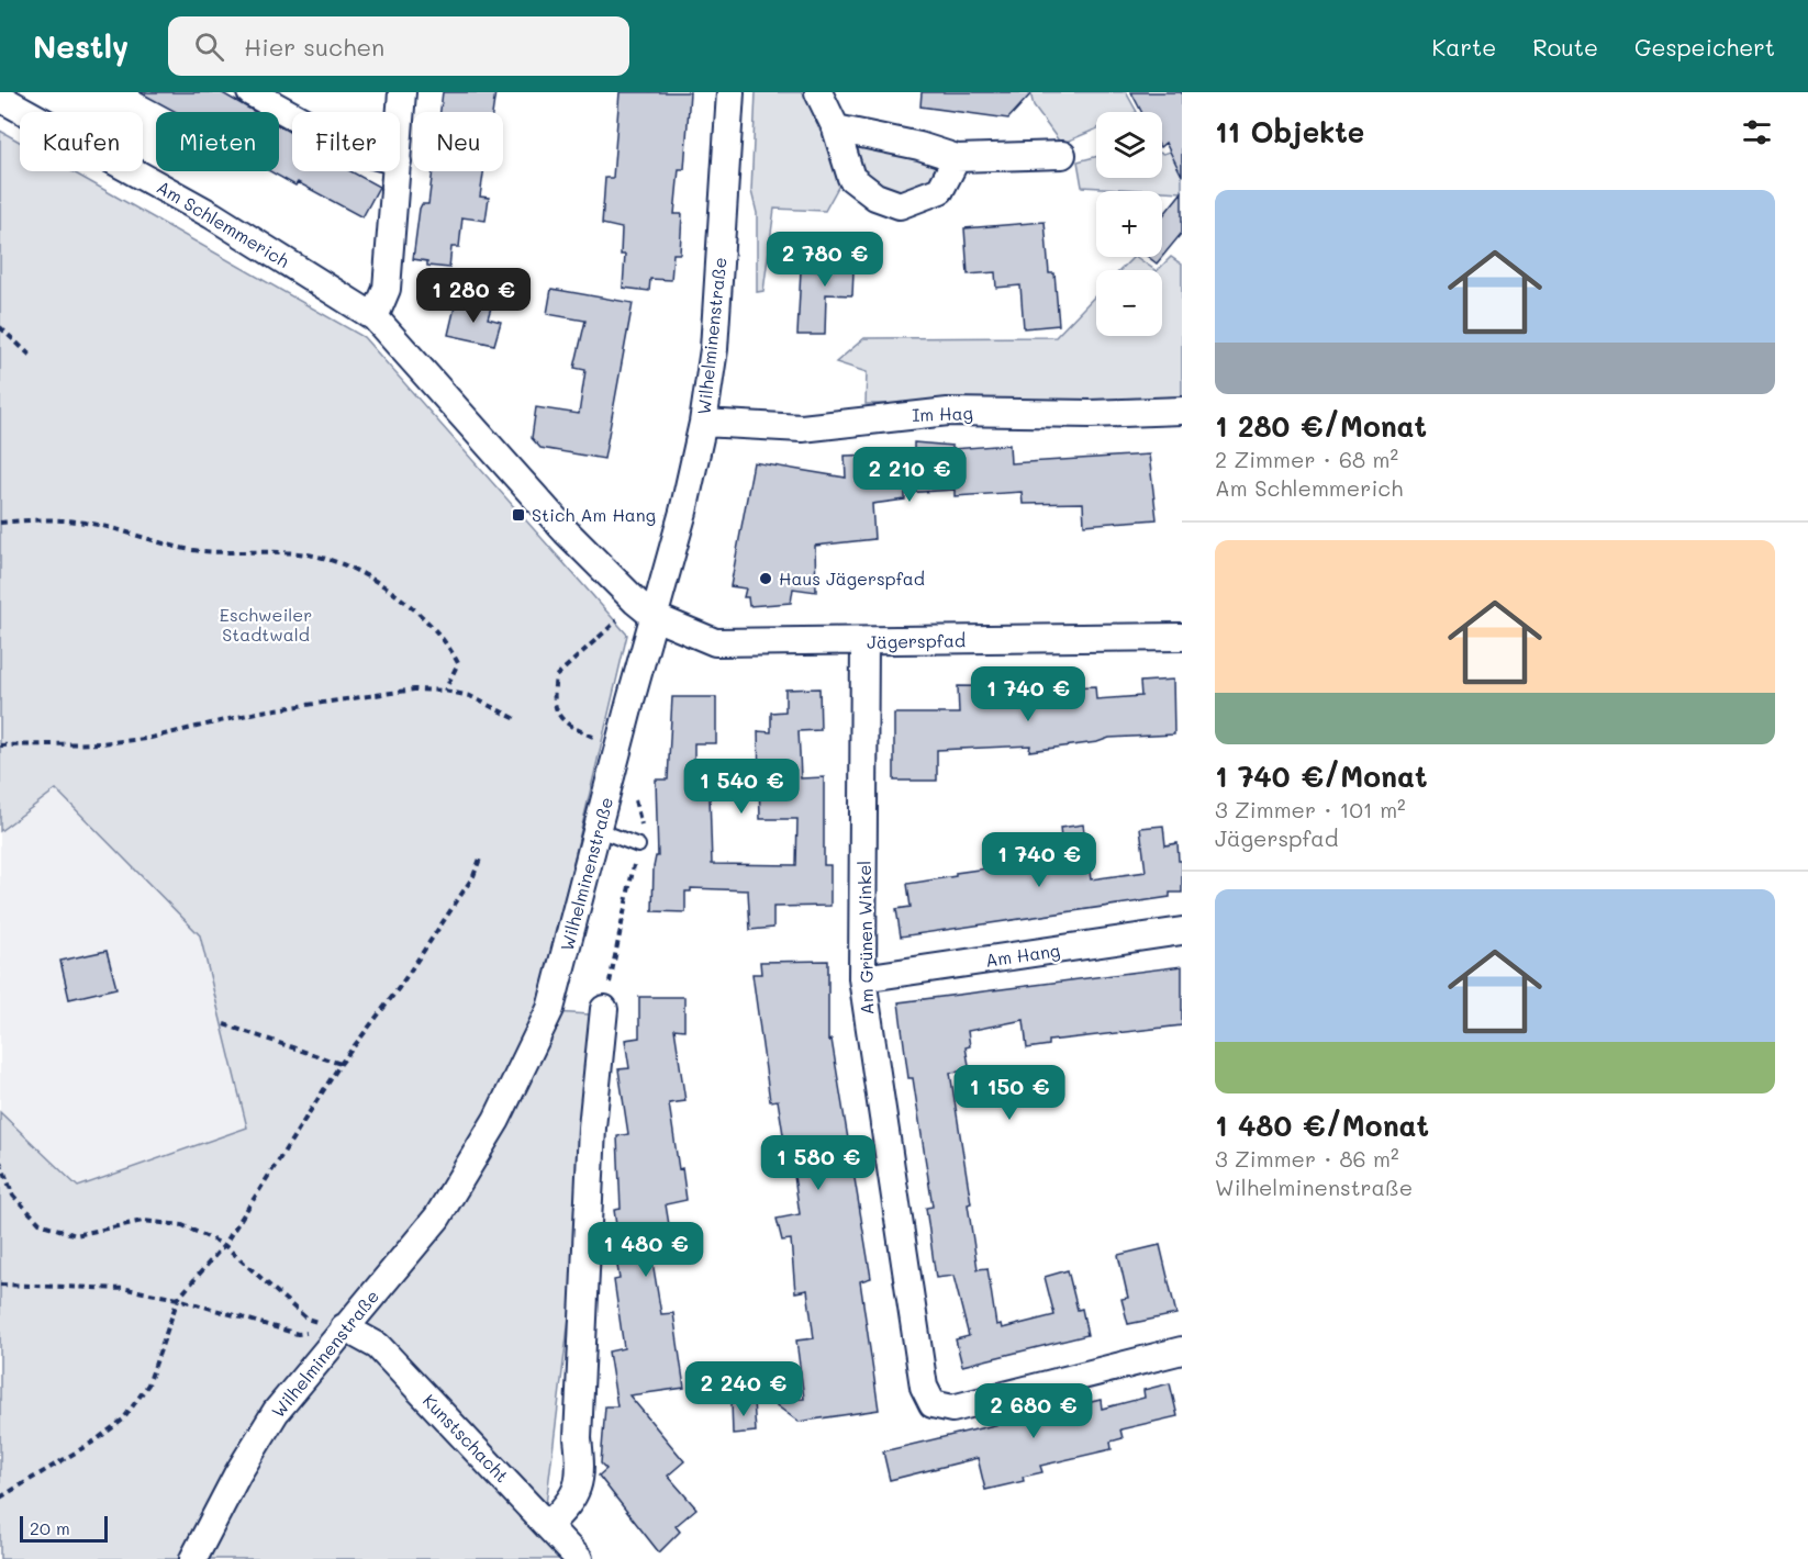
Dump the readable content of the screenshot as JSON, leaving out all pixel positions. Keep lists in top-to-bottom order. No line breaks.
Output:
{"streets":{"street":["Am Schlemmerich","Wilhelminenstraße","Im Hag","Jägerspfad","Am Grünen Winkel","Am Hang","Kunstschacht"]},"crossings":[["Am Schlemmerich","Wilhelminenstraße"],["Am Schlemmerich","Jägerspfad"],["Wilhelminenstraße","Im Hag"],["Wilhelminenstraße","Jägerspfad"],["Wilhelminenstraße","Kunstschacht"],["Jägerspfad","Am Grünen Winkel"],["Am Grünen Winkel","Am Hang"]],"parks":["Eschweiler Stadtwald"],"places":{"transit":["Stich Am Hang"],"other":["Haus Jägerspfad"]},"scale_bar":"20 m","page":{"header":"Nestly","search":"Hier suchen","nav":["Karte","Route","Gespeichert"],"heading":"11 Objekte","map_buttons":["+","−"],"chip":["Kaufen","Mieten","Filter","Neu"],"list":[{"name":"1 280 €/Monat","note":"2 Zimmer · 68 m² · Am Schlemmerich"},{"name":"1 740 €/Monat","note":"3 Zimmer · 101 m² · Jägerspfad"},{"name":"1 480 €/Monat","note":"3 Zimmer · 86 m² · Wilhelminenstraße"}],"price":["2 780 €","1 280 €","2 210 €","1 740 €","1 540 €","1 740 €","1 150 €","1 580 €","1 480 €","2 240 €","2 680 €"],"scale":"20 m"}}
